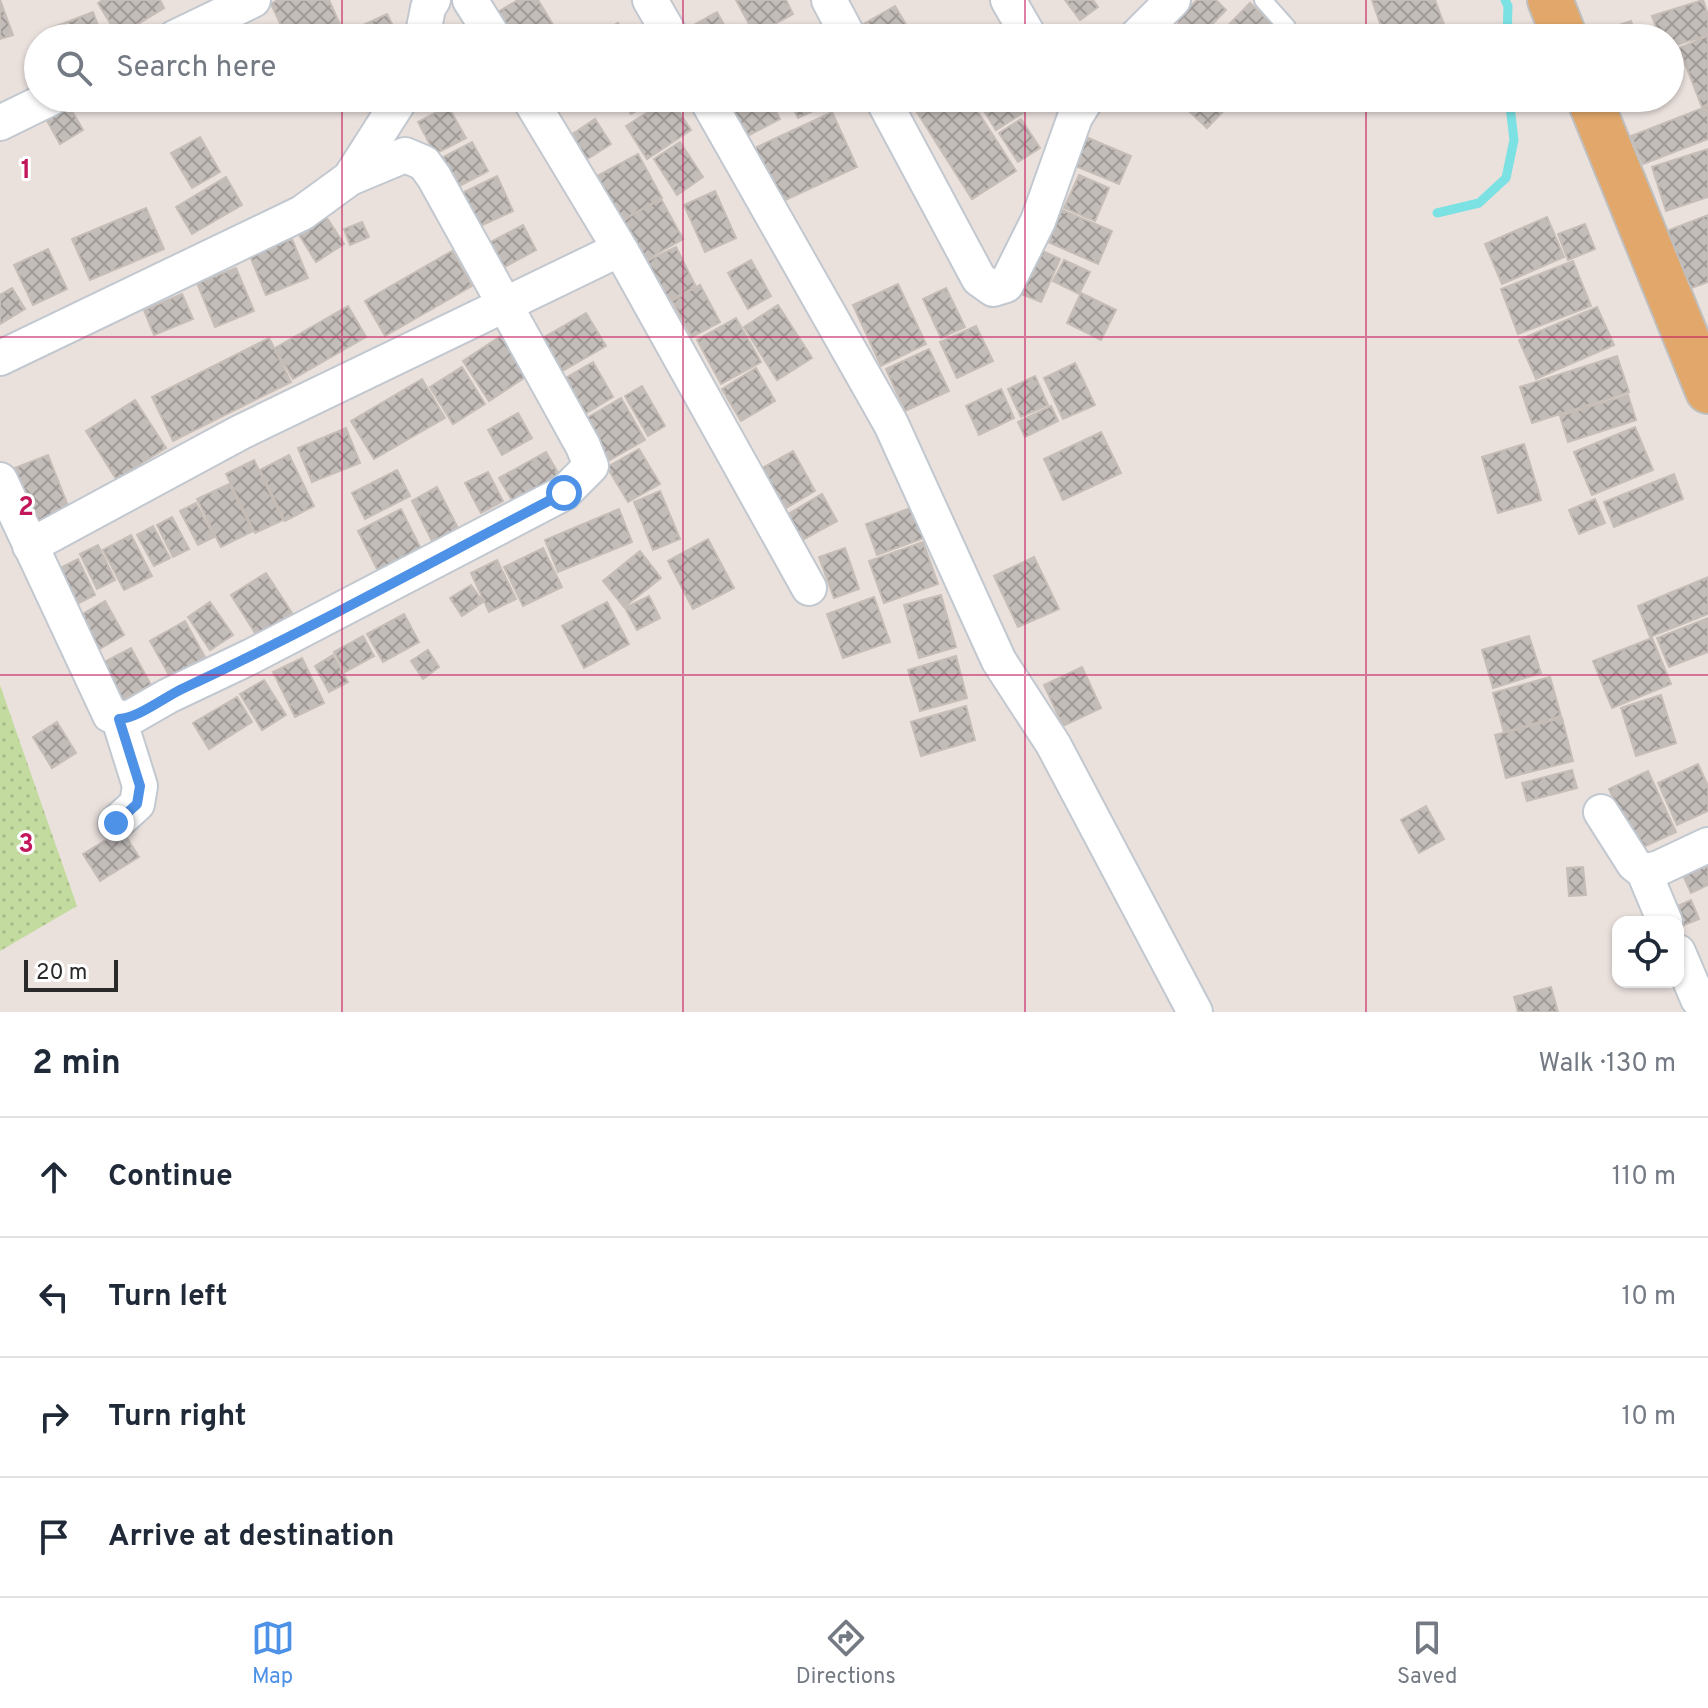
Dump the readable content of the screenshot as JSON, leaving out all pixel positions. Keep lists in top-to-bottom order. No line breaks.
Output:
{"scale_bar":"20 m","page":{"search":"Search here","scale":"20 m","heading":["2 min","Walk · 130 m"],"list":[["Continue","110 m"],["Turn left","10 m"],["Turn right","10 m"],"Arrive at destination"],"nav":["Map","Directions","Saved"]},"grid":{"rows":["1","2","3"]}}
